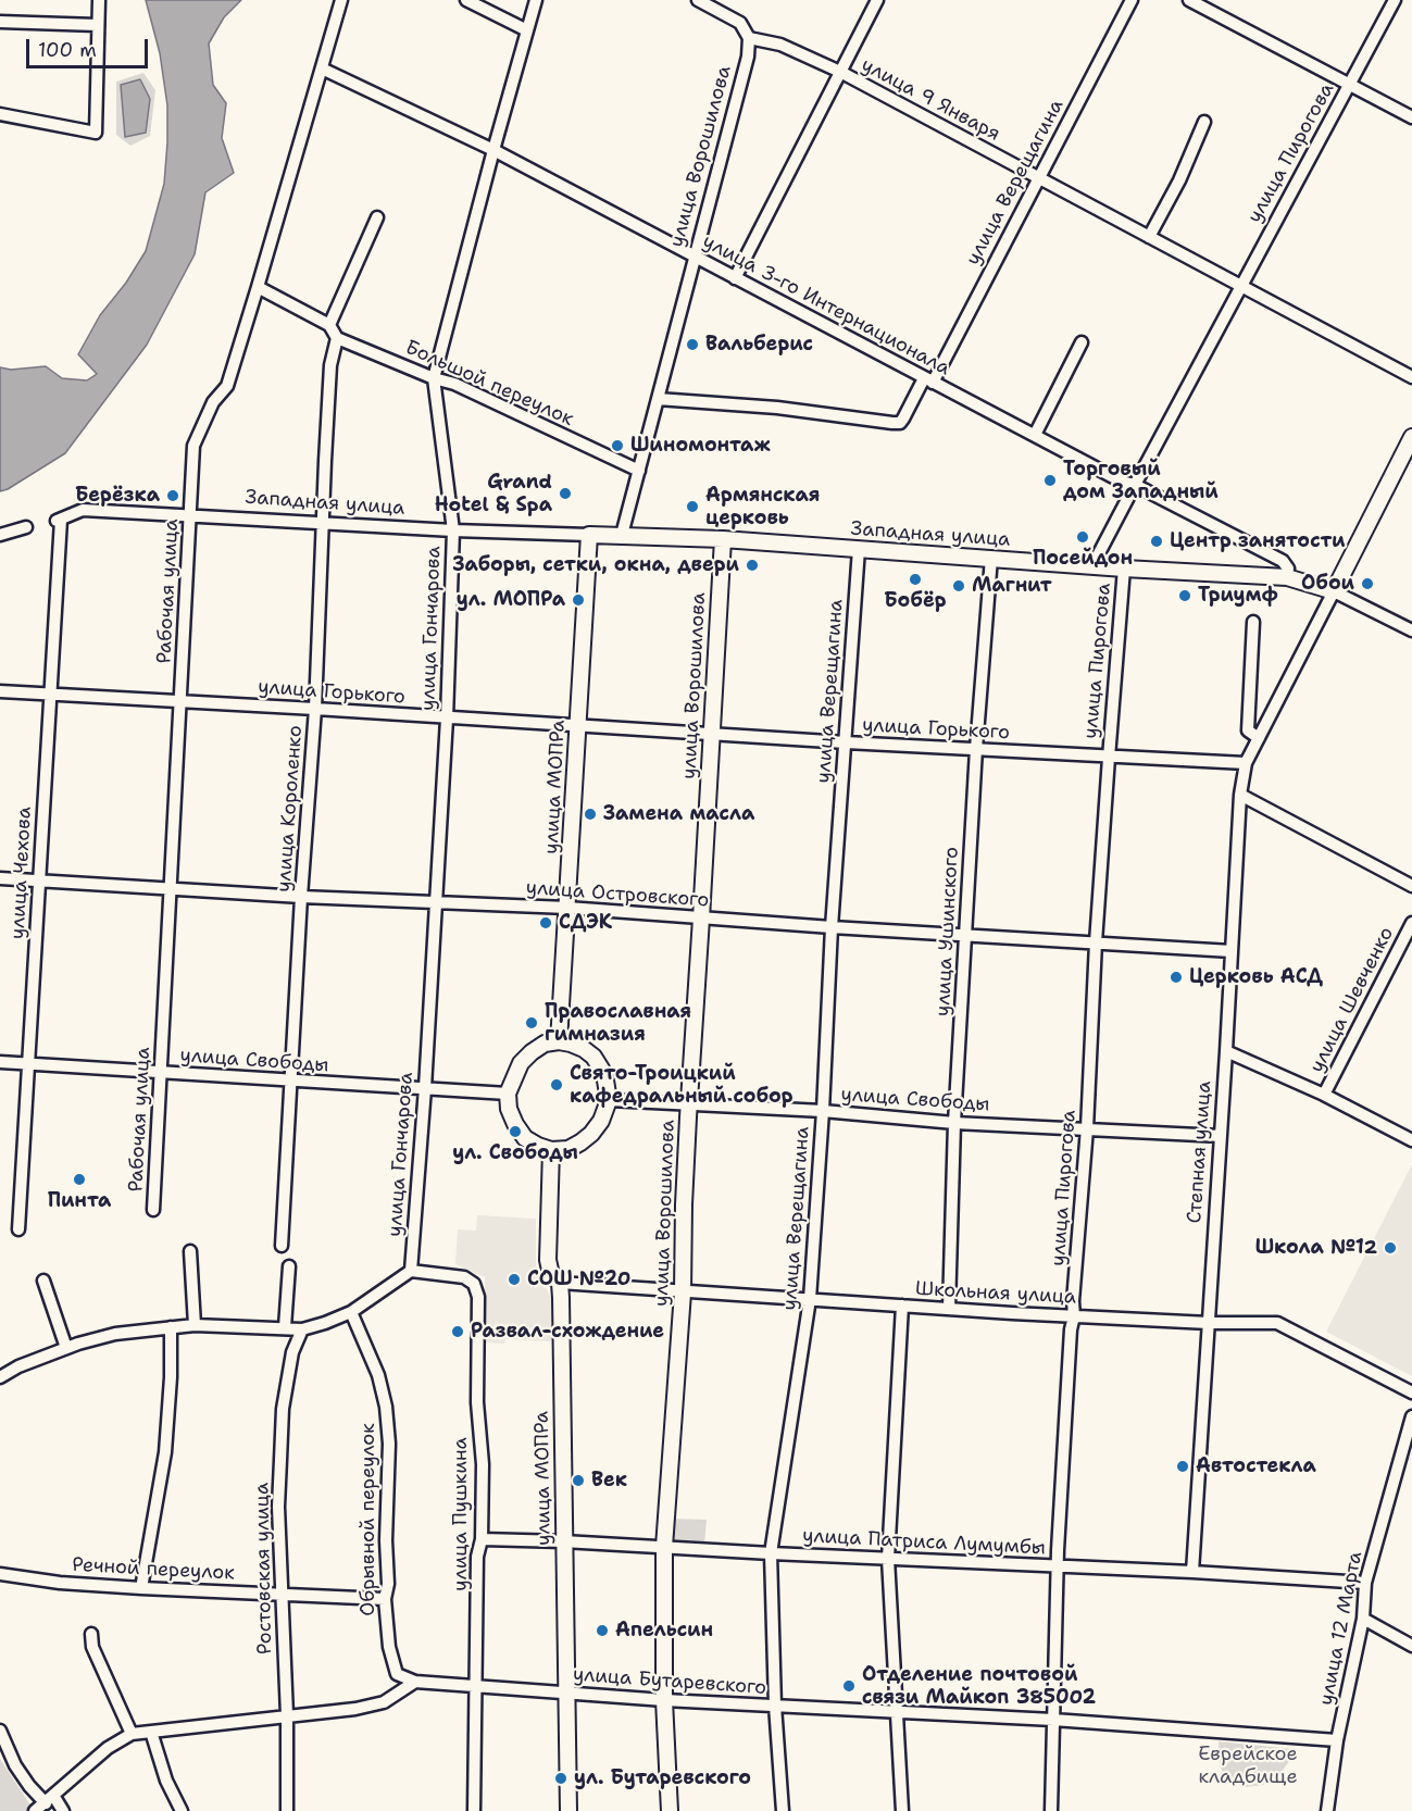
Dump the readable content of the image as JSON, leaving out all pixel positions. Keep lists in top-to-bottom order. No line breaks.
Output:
{"streets":{"main road":["улица Ворошилова","Западная улица","улица МОПРа","Степная улица"],"street":["улица 9 Января","улица Пирогова","улица Верещагина","улица 3-го Интернационала","Большой переулок","Рабочая улица","улица Гончарова","улица Горького","улица Короленко","улица Чехова","улица Островского","улица Ушинского","улица Шевченко","улица Свободы","Школьная улица","улица Пушкина","Обрывной переулок","улица Патриса Лумумбы","Ростовская улица","Речной переулок","улица 12 Марта","улица Бутаревского"]},"crossings":[["улица 9 Января","улица Пирогова"],["улица 9 Января","улица Ворошилова"],["улица 9 Января","улица Верещагина"],["улица Пирогова","улица 3-го Интернационала"],["улица Пирогова","Западная улица"],["улица Пирогова","улица Горького"],["улица Пирогова","улица Островского"],["улица Пирогова","улица Свободы"],["улица Пирогова","Школьная улица"],["улица Пирогова","улица Патриса Лумумбы"],["улица Пирогова","улица Бутаревского"],["улица Ворошилова","улица Верещагина"],["улица Ворошилова","улица 3-го Интернационала"],["улица Ворошилова","Большой переулок"],["улица Ворошилова","Западная улица"],["улица Ворошилова","улица Горького"],["улица Ворошилова","улица Островского"],["улица Ворошилова","улица Свободы"],["улица Ворошилова","Школьная улица"],["улица Ворошилова","улица Патриса Лумумбы"],["улица Ворошилова","улица Бутаревского"],["улица Верещагина","улица 3-го Интернационала"],["улица Верещагина","Западная улица"],["улица Верещагина","улица Горького"],["улица Верещагина","улица Островского"],["улица Верещагина","улица Свободы"],["улица Верещагина","Школьная улица"],["улица Верещагина","улица Патриса Лумумбы"],["улица Верещагина","улица Бутаревского"],["улица 3-го Интернационала","Западная улица"],["улица 3-го Интернационала","Рабочая улица"],["улица 3-го Интернационала","улица Гончарова"],["Большой переулок","улица Гончарова"],["Большой переулок","улица Короленко"],["Западная улица","Рабочая улица"],["Западная улица","улица Гончарова"],["Западная улица","улица МОПРа"],["Западная улица","улица Короленко"],["Западная улица","улица Чехова"],["Западная улица","улица Ушинского"],["Западная улица","Степная улица"],["Рабочая улица","улица Горького"],["Рабочая улица","улица Островского"],["Рабочая улица","улица Свободы"],["улица Гончарова","улица Горького"],["улица Гончарова","улица Островского"],["улица Гончарова","улица Свободы"],["улица Гончарова","улица Пушкина"],["улица Горького","улица МОПРа"],["улица Горького","улица Короленко"],["улица Горького","улица Чехова"],["улица Горького","улица Ушинского"],["улица Горького","Степная улица"],["улица МОПРа","улица Островского"],["улица МОПРа","улица Свободы"],["улица МОПРа","Школьная улица"],["улица МОПРа","улица Патриса Лумумбы"],["улица МОПРа","улица Бутаревского"],["улица Короленко","улица Островского"],["улица Короленко","улица Свободы"],["улица Чехова","улица Островского"],["улица Чехова","улица Свободы"],["улица Островского","улица Ушинского"],["улица Островского","Степная улица"],["улица Ушинского","улица Свободы"],["улица Ушинского","Школьная улица"],["улица Свободы","Степная улица"],["Степная улица","Школьная улица"],["Степная улица","улица Патриса Лумумбы"],["улица Пушкина","улица Патриса Лумумбы"],["улица Пушкина","улица Бутаревского"],["Обрывной переулок","Речной переулок"],["Обрывной переулок","улица Бутаревского"],["улица Патриса Лумумбы","улица 12 Марта"],["Ростовская улица","Речной переулок"],["улица 12 Марта","улица Бутаревского"]],"parks":["Еврейское кладбище"],"places":["Вальберис","Шиномонтаж","Торговый дом Западный","Grand Hotel & Spa","Берёзка","Армянская церковь","Посейдон","Центр занятости","Заборы, сетки, окна, двери","Бобёр","Обои","Магнит","Триумф","ул. МОПРа","Замена масла","СДЭК","Церковь АСД","Православная гимназия","Свято-Троицкий кафедральный собор","ул. Свободы","Пинта","Школа №12","СОШ №20","Развал-схождение","Автостекла","Век","Апельсин","Отделение почтовой связи Майкоп 385002","ул. Бутаревского"],"scale_bar":"100 m"}
